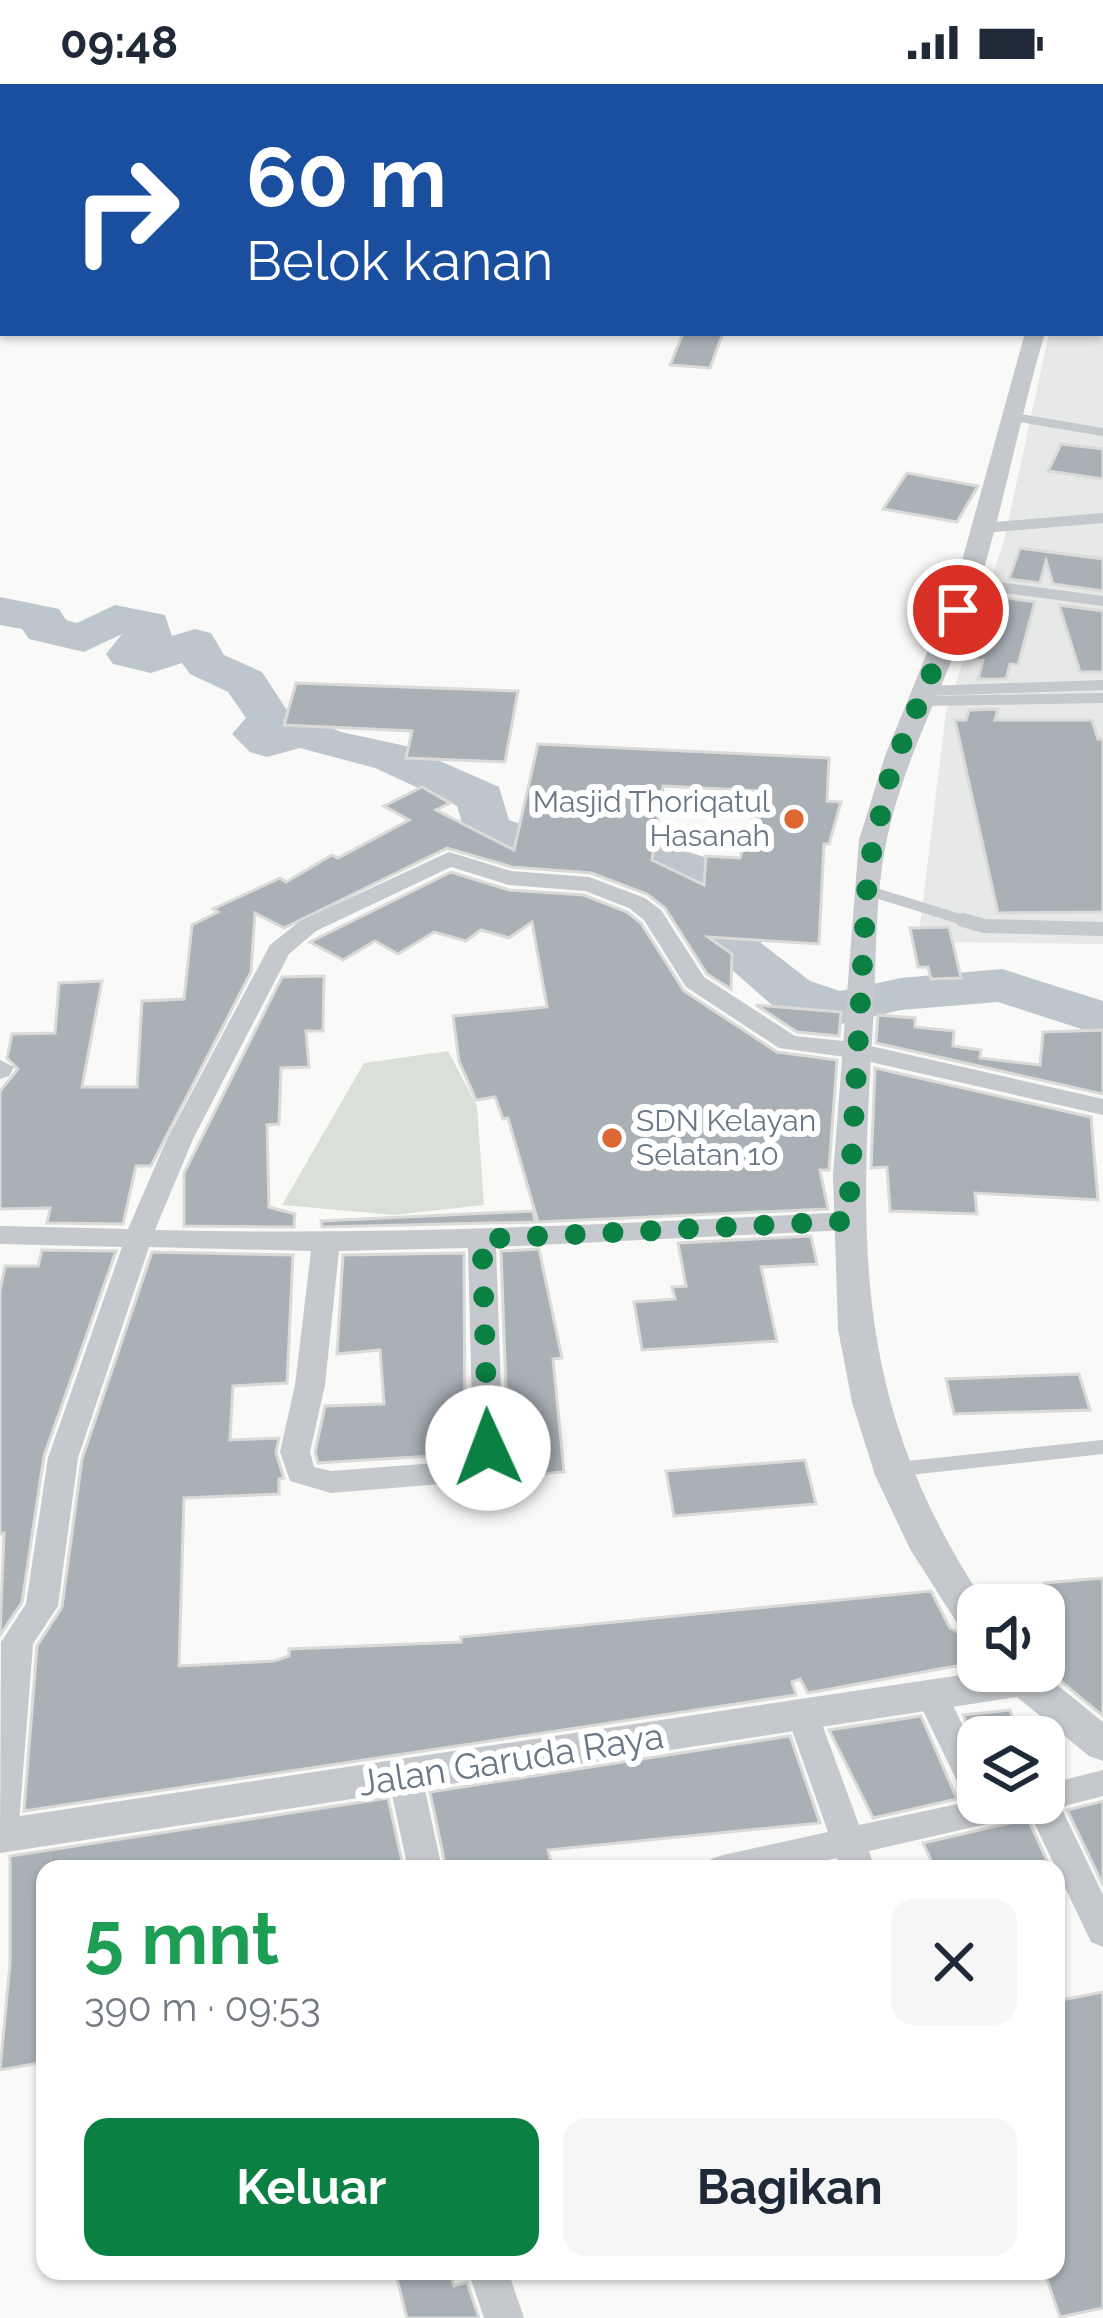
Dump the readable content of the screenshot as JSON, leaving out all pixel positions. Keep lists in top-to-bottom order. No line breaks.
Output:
{"streets":{"street":["Jalan Garuda Raya"]},"places":["Masjid Thoriqatul Hasanah","SDN Kelayan Selatan 10"],"page":{"status":"09:48","turn":["60 m","Belok kanan"],"heading":["5 mnt","390 m · 09:53"],"buttons":["Keluar","Bagikan"]}}
